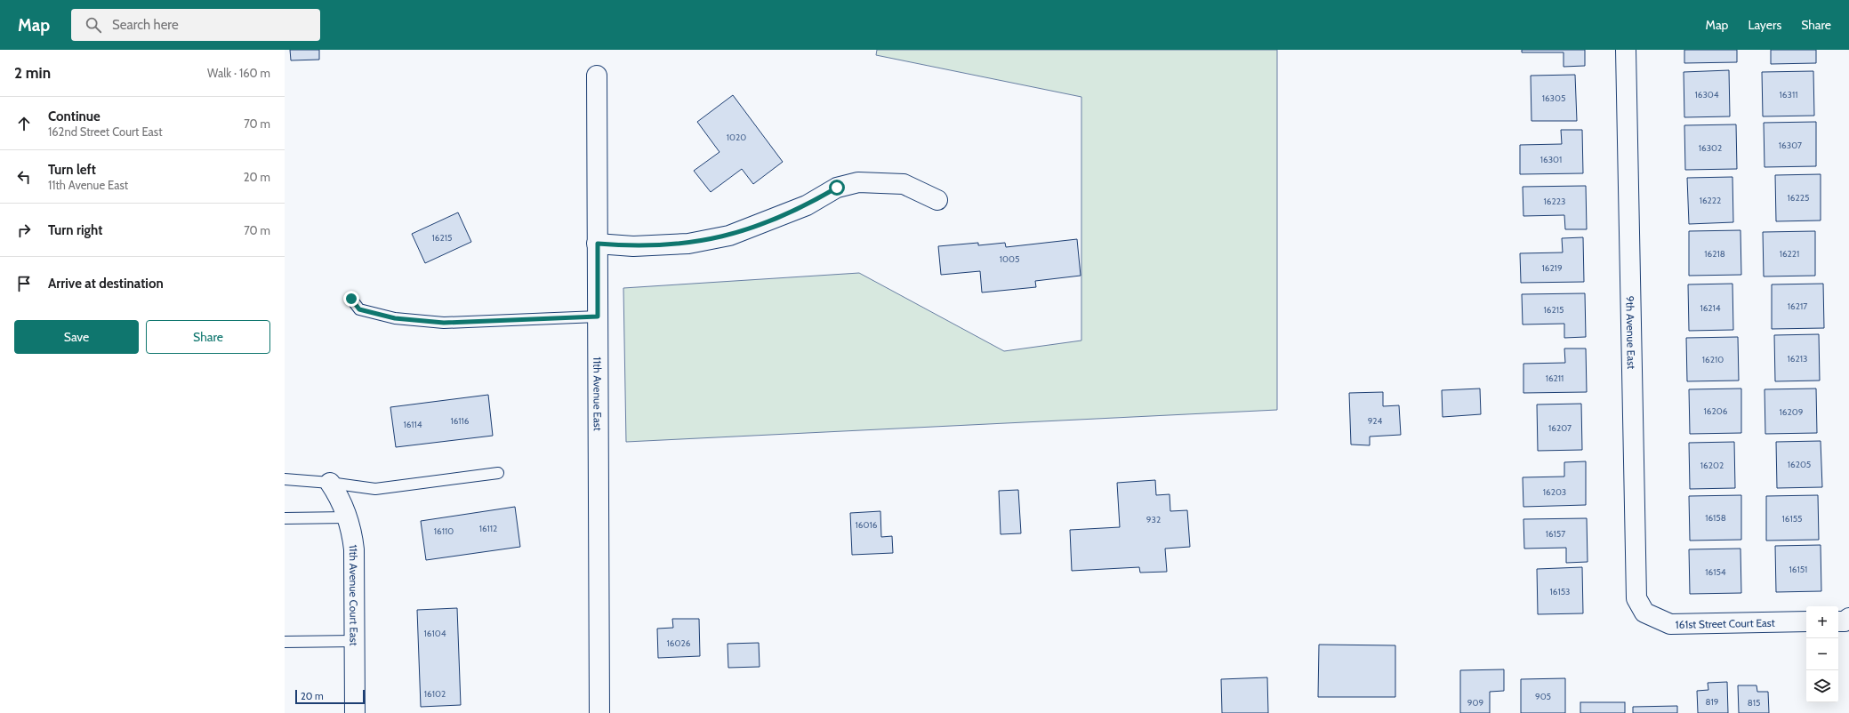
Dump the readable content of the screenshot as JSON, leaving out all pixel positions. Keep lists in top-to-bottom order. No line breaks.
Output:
{"streets":{"street":["9th Avenue East","11th Avenue East","11th Avenue Court East","161st Street Court East"]},"crossings":[["9th Avenue East","161st Street Court East"]],"house_numbers":["16304","16311","16305","1020","16307","16302","16301","16225","16222","16223","16215","16218","16221","1005","16219","16217","16214","16215","16213","16210","16211","16206","16209","16116","924","16114","16207","16205","16202","16203","16158","16155","932","16016","16112","16110","16157","16151","16154","16153","16104","16026","16102","905","819","909","815"],"scale_bar":"20 m","page":{"header":"Map","search":"Search here","nav":["Map","Layers","Share"],"heading":["2 min","Walk · 160 m"],"list":[["Continue","162nd Street Court East","70 m"],["Turn left","11th Avenue East","20 m"],["Turn right","70 m"],"Arrive at destination"],"buttons":["Save","Share"],"map_buttons":["+","−"],"scale":"20 m"}}
